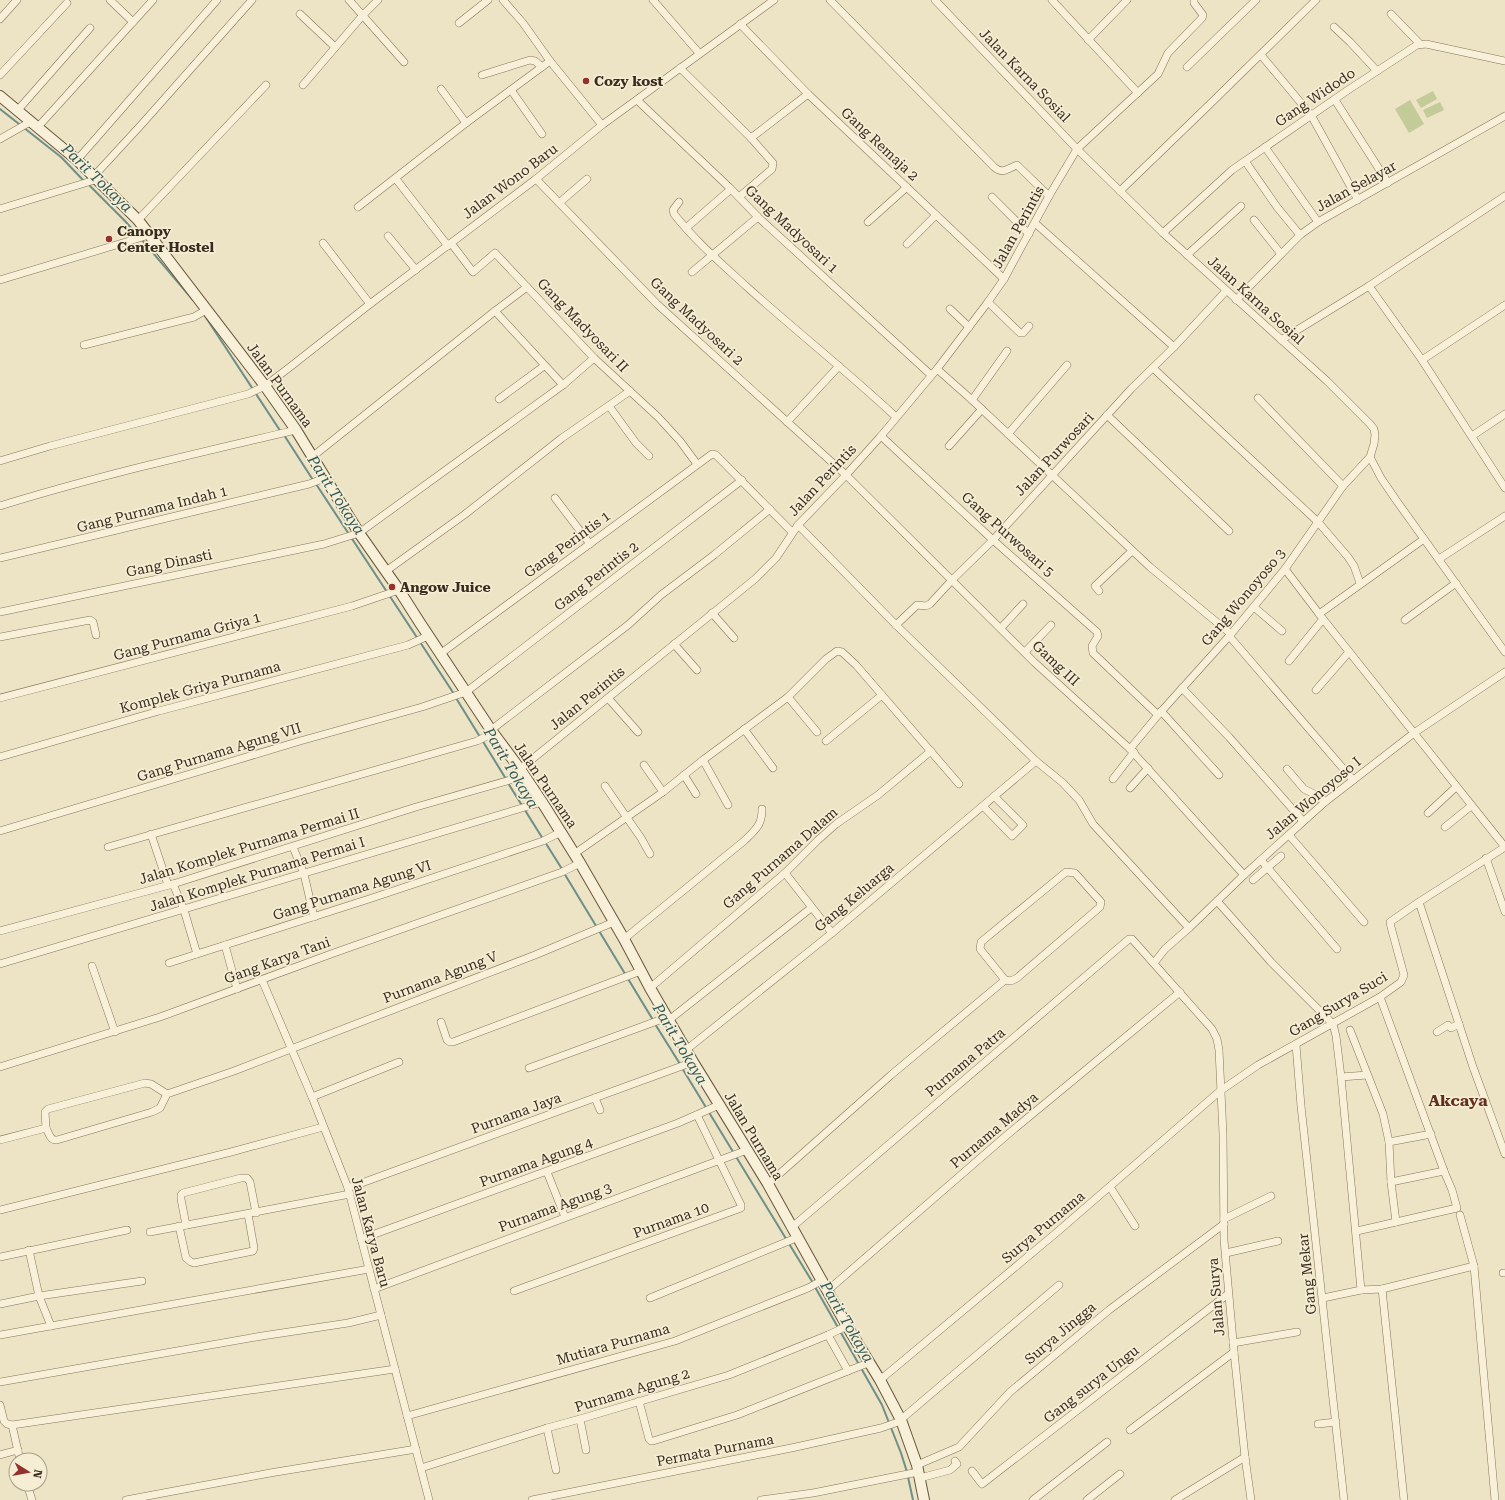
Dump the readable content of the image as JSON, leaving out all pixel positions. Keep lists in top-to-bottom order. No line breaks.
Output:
{"streets":{"street":["Jalan Karna Sosial","Gang Widodo","Gang Remaja 2","Jalan Wono Baru","Jalan Selayar","Jalan Perintis","Gang Madyosari 1","Gang Madyosari 2","Gang Madyosari II","Jalan Purnama","Jalan Purwosari","Gang Purnama Indah 1","Gang Purwosari 5","Gang Perintis 1","Gang Dinasti","Gang Perintis 2","Gang Wonoyoso 3","Gang Purnama Griya 1","Gamg III","Komplek Griya Purnama","Gang Purnama Agung VII","Jalan Wonoyoso I","Jalan Komplek Purnama Permai II","Gang Purnama Dalam","Jalan Komplek Purnama Permai I","Gang Purnama Agung VI","Gang Keluarga","Gang Karya Tani","Purnama Agung V","Gang Surya Suci","Purnama Patra","Purnama Jaya","Purnama Madya","Purnama Agung 4","Purnama Agung 3","Purnama 10","Surya Purnama","Jalan Karya Baru","Gang Mekar","Jalan Surya","Surya Jingga","Mutiara Purnama","Gang surya Ungu","Purnama Agung 2","Permata Purnama"]},"crossings":[["Jalan Karna Sosial","Gang Widodo"],["Jalan Karna Sosial","Jalan Selayar"],["Jalan Karna Sosial","Jalan Perintis"],["Jalan Karna Sosial","Jalan Purwosari"],["Jalan Karna Sosial","Gang Wonoyoso 3"],["Gang Remaja 2","Jalan Wono Baru"],["Gang Remaja 2","Jalan Perintis"],["Jalan Wono Baru","Gang Madyosari 1"],["Jalan Wono Baru","Gang Madyosari 2"],["Jalan Wono Baru","Gang Madyosari II"],["Jalan Wono Baru","Jalan Purnama"],["Jalan Perintis","Gang Madyosari 1"],["Jalan Perintis","Gang Madyosari 2"],["Jalan Perintis","Jalan Purnama"],["Jalan Perintis","Gang Purwosari 5"],["Jalan Perintis","Gamg III"],["Jalan Perintis","Jalan Komplek Purnama Permai II"],["Gang Madyosari 2","Gamg III"],["Gang Madyosari II","Gang Perintis 1"],["Gang Madyosari II","Gang Dinasti"],["Jalan Purnama","Gang Purnama Indah 1"],["Jalan Purnama","Gang Perintis 1"],["Jalan Purnama","Gang Dinasti"],["Jalan Purnama","Gang Perintis 2"],["Jalan Purnama","Gang Purnama Griya 1"],["Jalan Purnama","Komplek Griya Purnama"],["Jalan Purnama","Jalan Komplek Purnama Permai II"],["Jalan Purnama","Gang Purnama Dalam"],["Jalan Purnama","Jalan Komplek Purnama Permai I"],["Jalan Purnama","Gang Purnama Agung VI"],["Jalan Purnama","Gang Keluarga"],["Jalan Purnama","Gang Karya Tani"],["Jalan Purnama","Purnama Agung V"],["Jalan Purnama","Purnama Patra"],["Jalan Purnama","Purnama Jaya"],["Jalan Purnama","Purnama Madya"],["Jalan Purnama","Purnama Agung 4"],["Jalan Purnama","Purnama Agung 3"],["Jalan Purnama","Surya Purnama"],["Jalan Purnama","Surya Jingga"],["Jalan Purnama","Mutiara Purnama"],["Jalan Purnama","Purnama Agung 2"],["Jalan Purnama","Permata Purnama"],["Jalan Purwosari","Gang Purwosari 5"],["Jalan Purwosari","Gamg III"],["Gang Purwosari 5","Gang Wonoyoso 3"],["Gang Perintis 1","Gang Perintis 2"],["Gang Perintis 2","Gang Purnama Agung VII"],["Gang Wonoyoso 3","Gamg III"],["Gamg III","Jalan Wonoyoso I"],["Jalan Wonoyoso I","Purnama Patra"],["Jalan Wonoyoso I","Jalan Surya"],["Gang Karya Tani","Jalan Karya Baru"],["Purnama Agung V","Jalan Karya Baru"],["Gang Surya Suci","Surya Purnama"],["Gang Surya Suci","Gang Mekar"],["Gang Surya Suci","Jalan Surya"],["Purnama Patra","Jalan Surya"],["Purnama Jaya","Jalan Karya Baru"],["Purnama Madya","Jalan Surya"],["Purnama Agung 4","Purnama 10"],["Purnama Agung 4","Jalan Karya Baru"],["Purnama Agung 3","Purnama 10"],["Purnama Agung 3","Jalan Karya Baru"],["Surya Purnama","Jalan Surya"],["Jalan Karya Baru","Mutiara Purnama"],["Jalan Karya Baru","Purnama Agung 2"],["Jalan Surya","Surya Jingga"],["Jalan Surya","Gang surya Ungu"]],"districts":["Akcaya"],"water":["Parit Tokaya"],"places":["Cozy kost","Canopy Center Hostel","Angow Juice"],"north":"right"}
